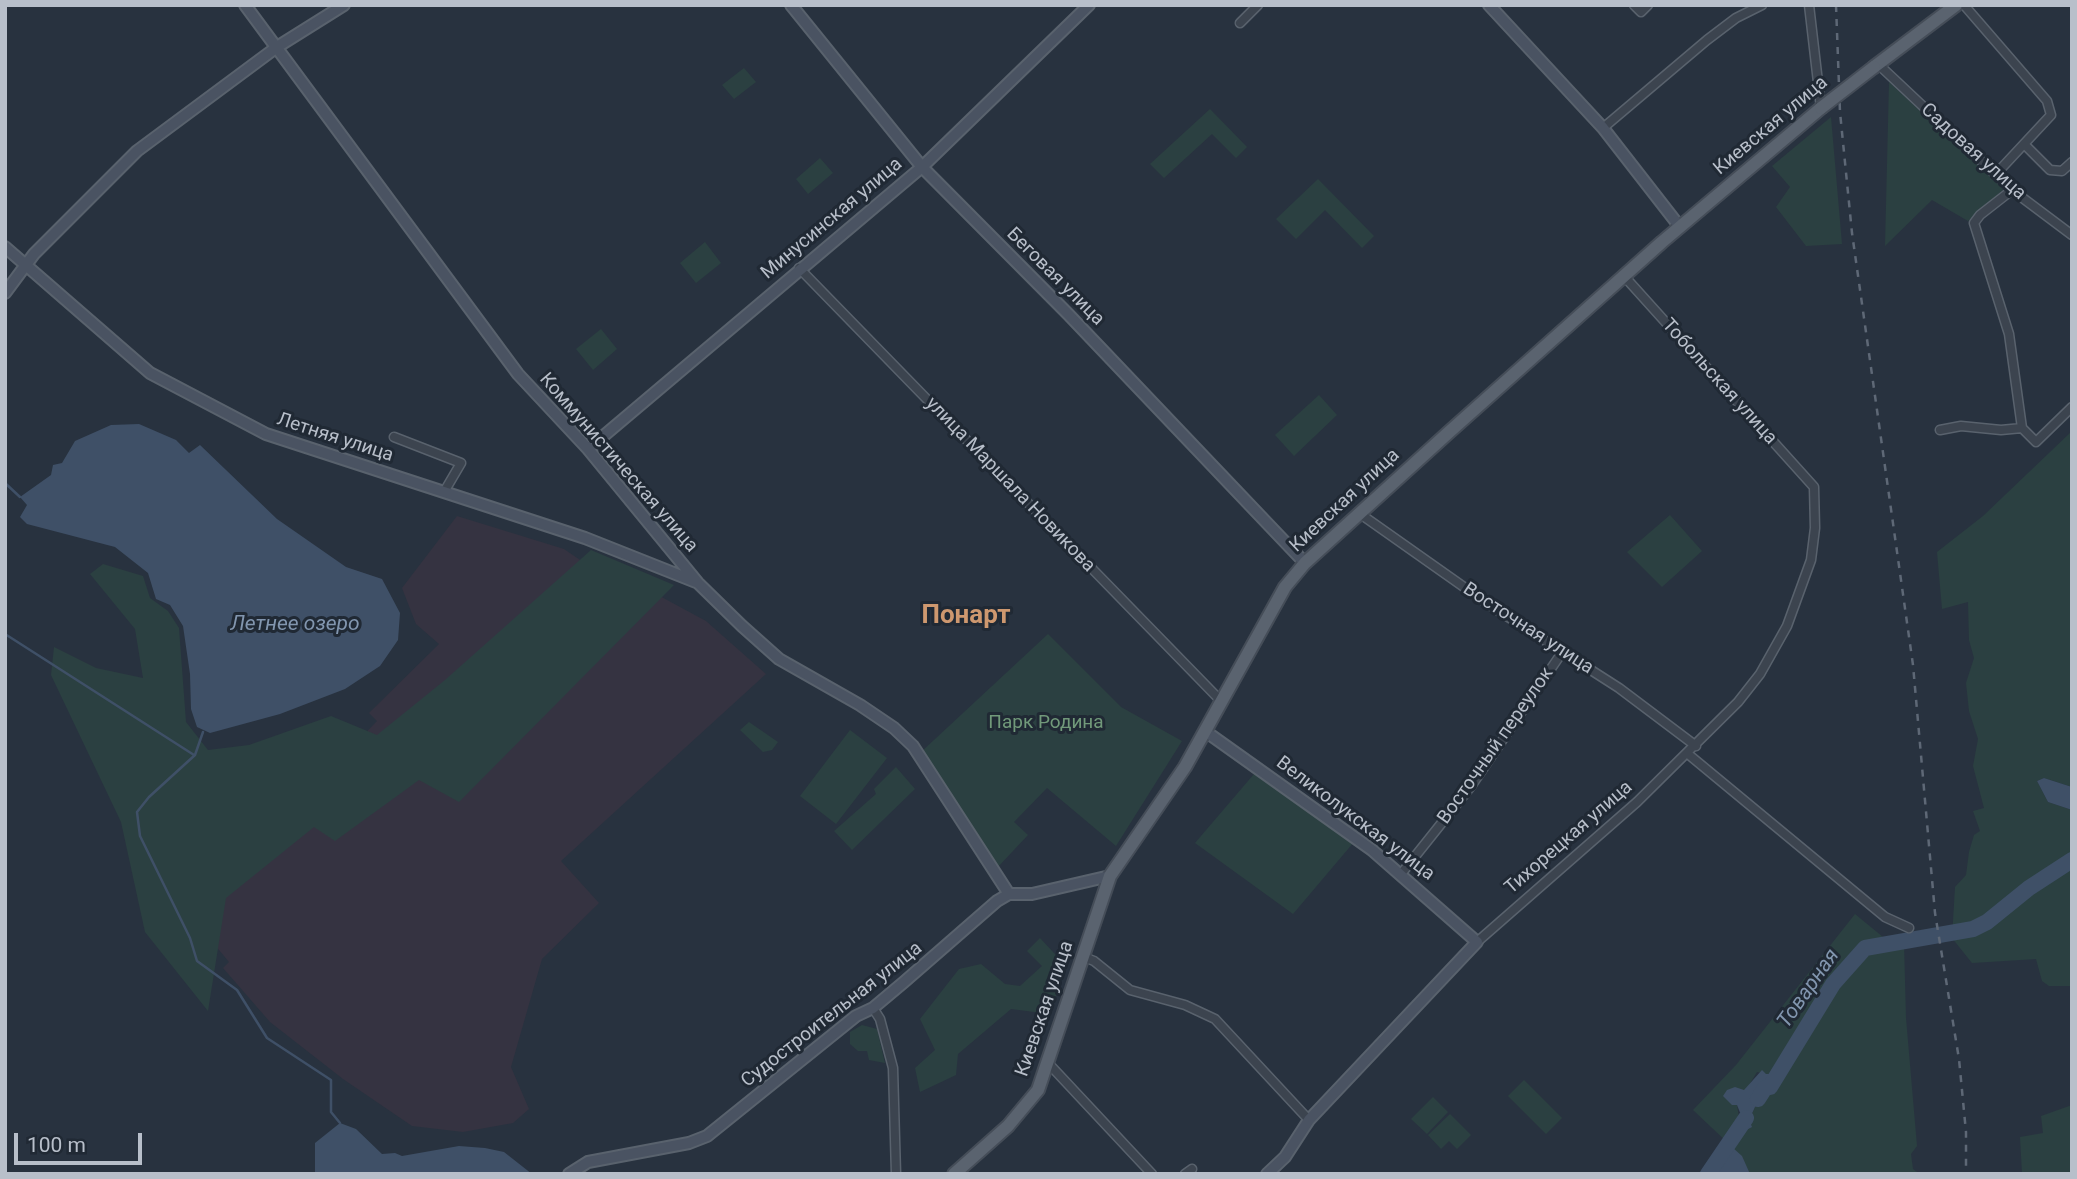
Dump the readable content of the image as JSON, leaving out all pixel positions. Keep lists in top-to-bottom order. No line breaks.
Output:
{"streets":{"main road":["Киевская улица"],"street":["Садовая улица","Минусинская улица","Беговая улица","Тобольская улица","Летняя улица","Коммунистическая улица","улица Маршала Новикова","Восточная улица","Восточный переулок","Великолукская улица","Тихорецкая улица","Судостроительная улица"]},"crossings":[["Киевская улица","Садовая улица"],["Киевская улица","Беговая улица"],["Киевская улица","Тобольская улица"],["Киевская улица","улица Маршала Новикова"],["Киевская улица","Восточная улица"],["Киевская улица","Великолукская улица"],["Минусинская улица","Беговая улица"],["Минусинская улица","Коммунистическая улица"],["Минусинская улица","улица Маршала Новикова"],["Тобольская улица","Тихорецкая улица"],["Летняя улица","Коммунистическая улица"],["Коммунистическая улица","Судостроительная улица"],["Восточная улица","Восточный переулок"],["Восточная улица","Тихорецкая улица"],["Восточный переулок","Великолукская улица"],["Великолукская улица","Тихорецкая улица"]],"districts":["Понарт"],"water":["Летнее озеро","Товарная"],"parks":["Парк Родина"],"scale_bar":"100 m"}
